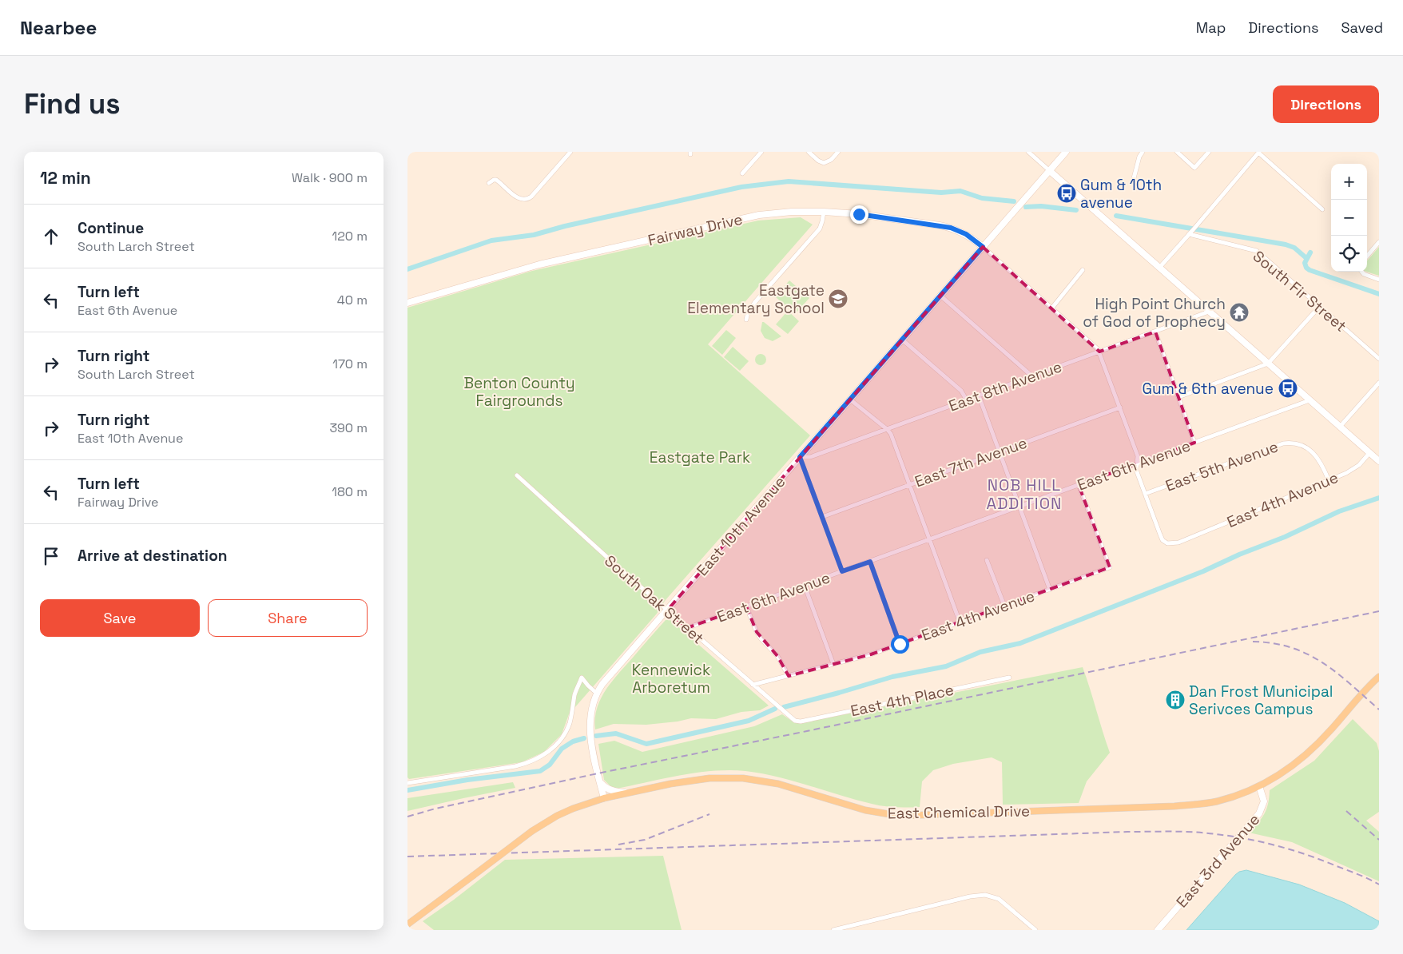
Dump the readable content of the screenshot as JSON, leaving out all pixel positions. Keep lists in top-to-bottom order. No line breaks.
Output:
{"streets":{"main road":["East Chemical Drive"],"street":["Fairway Drive","South Fir Street","East 8th Avenue","East 7th Avenue","East 6th Avenue","East 5th Avenue","East 4th Avenue","East 10th Avenue","South Oak Street","East 4th Place","East 3rd Avenue"]},"crossings":[["Fairway Drive","East 10th Avenue"],["East 8th Avenue","East 10th Avenue"],["East 6th Avenue","East 4th Avenue"],["East 6th Avenue","South Oak Street"],["East 5th Avenue","East 4th Avenue"],["East 4th Avenue","South Oak Street"],["East 10th Avenue","South Oak Street"],["East 10th Avenue","East Chemical Drive"],["South Oak Street","East 4th Place"],["East Chemical Drive","East 3rd Avenue"]],"districts":["NOB HILL ADDITION"],"parks":["Benton County Fairgrounds","Eastgate Park","Kennewick Arboretum"],"places":{"bus stop":["Gum & 10th avenue","Gum & 6th avenue"],"school or university":["Eastgate Elementary School"],"temple":["High Point Church of God of Prophecy"],"building":["Dan Frost Municipal Serivces Campus"]},"page":{"header":"Nearbee","nav":["Map","Directions","Saved"],"buttons":["Directions",["Save","Share"]],"title":"Find us","heading":["12 min","Walk · 900 m"],"map_buttons":["+","−"],"list":[["Continue","South Larch Street","120 m"],["Turn left","East 6th Avenue","40 m"],["Turn right","South Larch Street","170 m"],["Turn right","East 10th Avenue","390 m"],["Turn left","Fairway Drive","180 m"],"Arrive at destination"]}}
